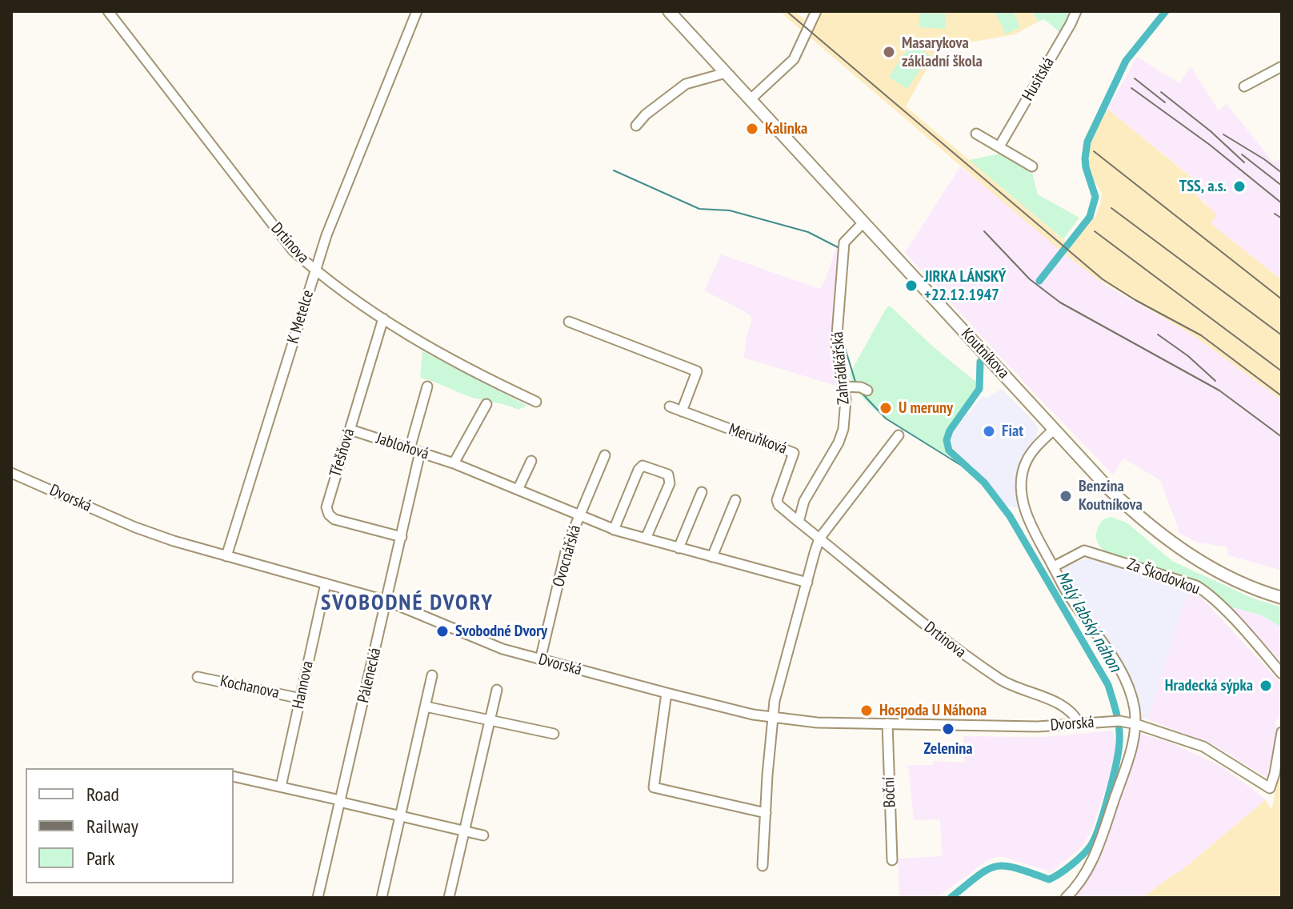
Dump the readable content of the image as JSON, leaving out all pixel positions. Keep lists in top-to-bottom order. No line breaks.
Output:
{"streets":{"main road":["Koutníkova"],"street":["Husitská","Drtinova","K Metelce","Zahrádkářská","Meruňková","Jabloňová","Třešňová","Dvorská","Ovocnářská","Za Škodovkou","Pálenecká","Hannova","Kochanova","Boční"]},"crossings":[["Drtinova","K Metelce"],["Drtinova","Třešňová"],["Drtinova","Dvorská"],["K Metelce","Dvorská"],["Koutníkova","Zahrádkářská"],["Zahrádkářská","Meruňková"],["Jabloňová","Třešňová"],["Jabloňová","Ovocnářská"],["Jabloňová","Pálenecká"],["Třešňová","Pálenecká"],["Dvorská","Ovocnářská"],["Dvorská","Pálenecká"],["Dvorská","Hannova"],["Dvorská","Boční"],["Hannova","Kochanova"]],"districts":["SVOBODNÉ DVORY"],"water":["Malý labský náhon"],"places":["Masarykova základní škola","Kalinka","TSS, a.s.","JIRKA LÁNSKÝ +22.12.1947","U meruny","Fiat","Benzina Koutníkova","Svobodné Dvory","Hradecká sýpka","Hospoda U Náhona","Zelenina"],"legend":["Road","Railway","Park"]}
